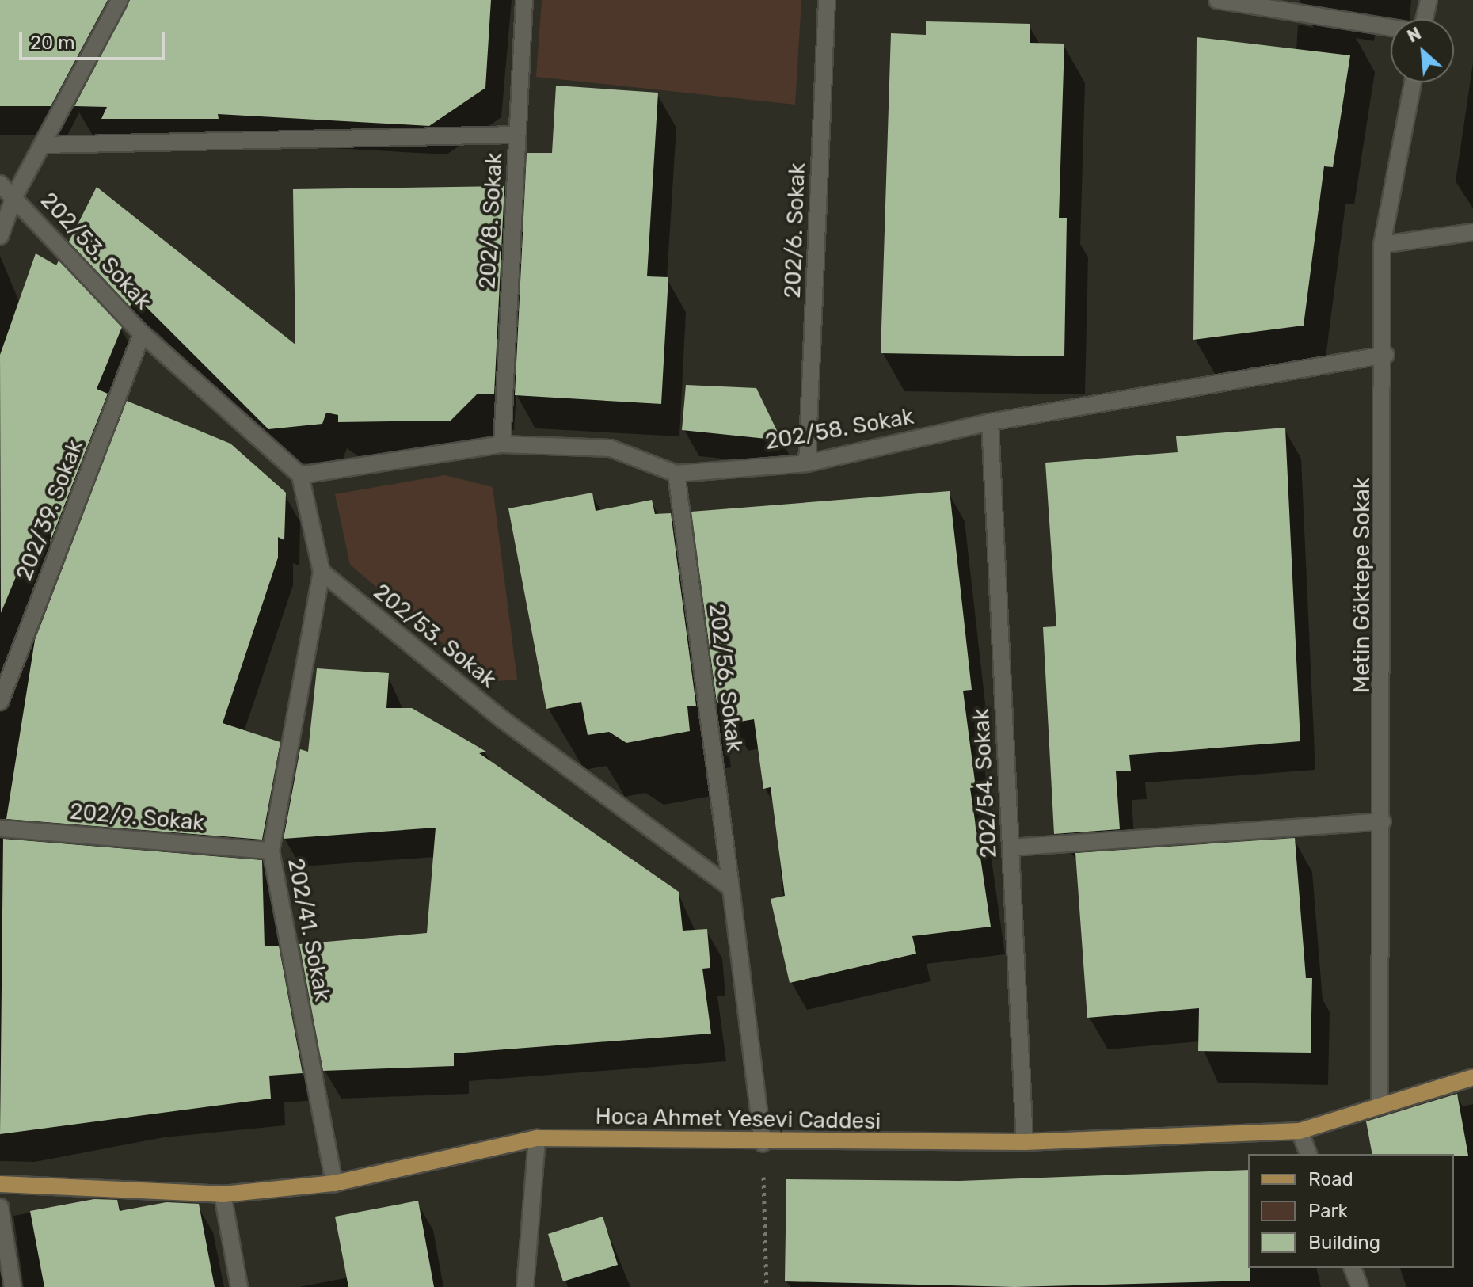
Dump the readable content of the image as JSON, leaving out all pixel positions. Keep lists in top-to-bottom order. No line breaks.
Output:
{"streets":{"main road":["Hoca Ahmet Yesevi Caddesi"],"street":["202/8. Sokak","202/6. Sokak","202/53. Sokak","202/58. Sokak","202/39. Sokak","Metin Göktepe Sokak","202/56. Sokak","202/54. Sokak","202/9. Sokak","202/41. Sokak"]},"crossings":[["202/8. Sokak","202/58. Sokak"],["202/6. Sokak","202/58. Sokak"],["202/53. Sokak","202/58. Sokak"],["202/53. Sokak","202/39. Sokak"],["202/53. Sokak","202/56. Sokak"],["202/53. Sokak","202/41. Sokak"],["202/58. Sokak","Metin Göktepe Sokak"],["202/58. Sokak","202/56. Sokak"],["202/58. Sokak","202/54. Sokak"],["Metin Göktepe Sokak","Hoca Ahmet Yesevi Caddesi"],["202/54. Sokak","Hoca Ahmet Yesevi Caddesi"],["202/9. Sokak","202/41. Sokak"],["202/41. Sokak","Hoca Ahmet Yesevi Caddesi"]],"legend":["Road","Park","Building"],"scale_bar":"20 m","north":"top left"}
